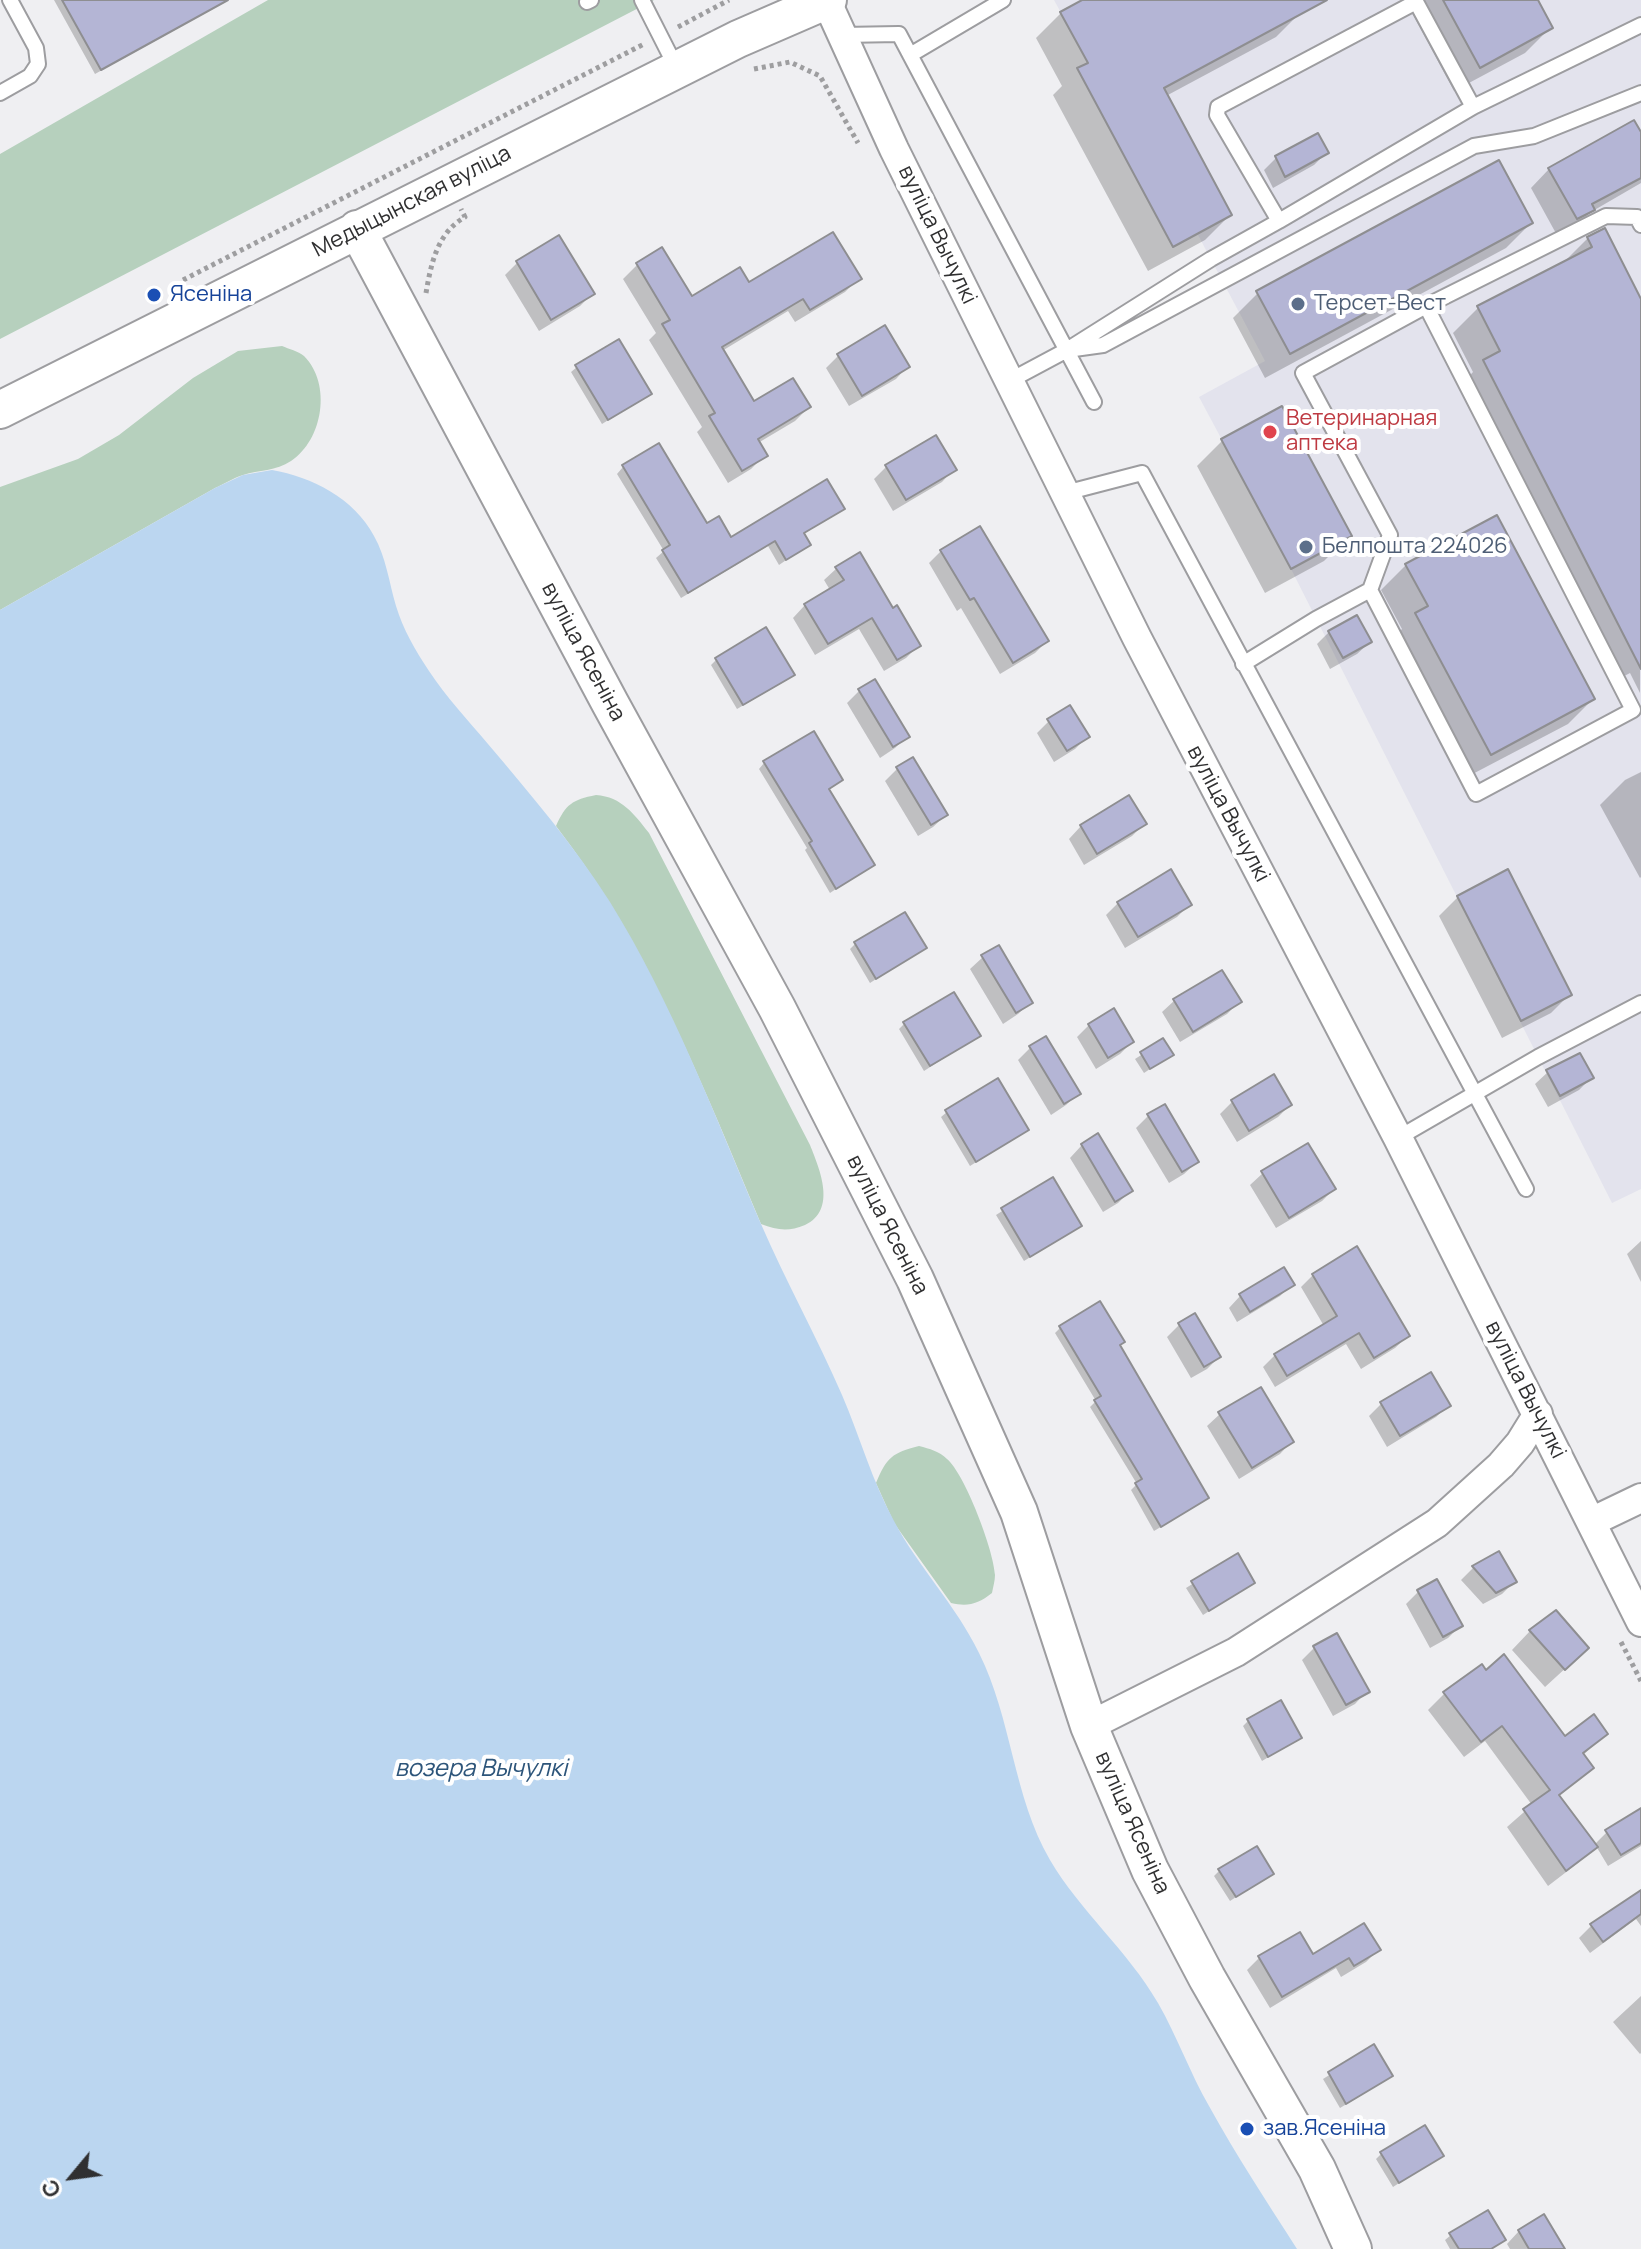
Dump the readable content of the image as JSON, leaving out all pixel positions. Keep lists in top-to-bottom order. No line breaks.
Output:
{"streets":{"street":["Медыцынская вуліца","вуліца Вычулкі","вуліца Ясеніна"]},"crossings":[["Медыцынская вуліца","вуліца Вычулкі"],["Медыцынская вуліца","вуліца Ясеніна"]],"water":["возера Вычулкі"],"places":["Ясеніна","Терсет-Вест","Ветеринарная аптека","Белпошта 224026","зав.Ясеніна"],"north":"bottom left"}
